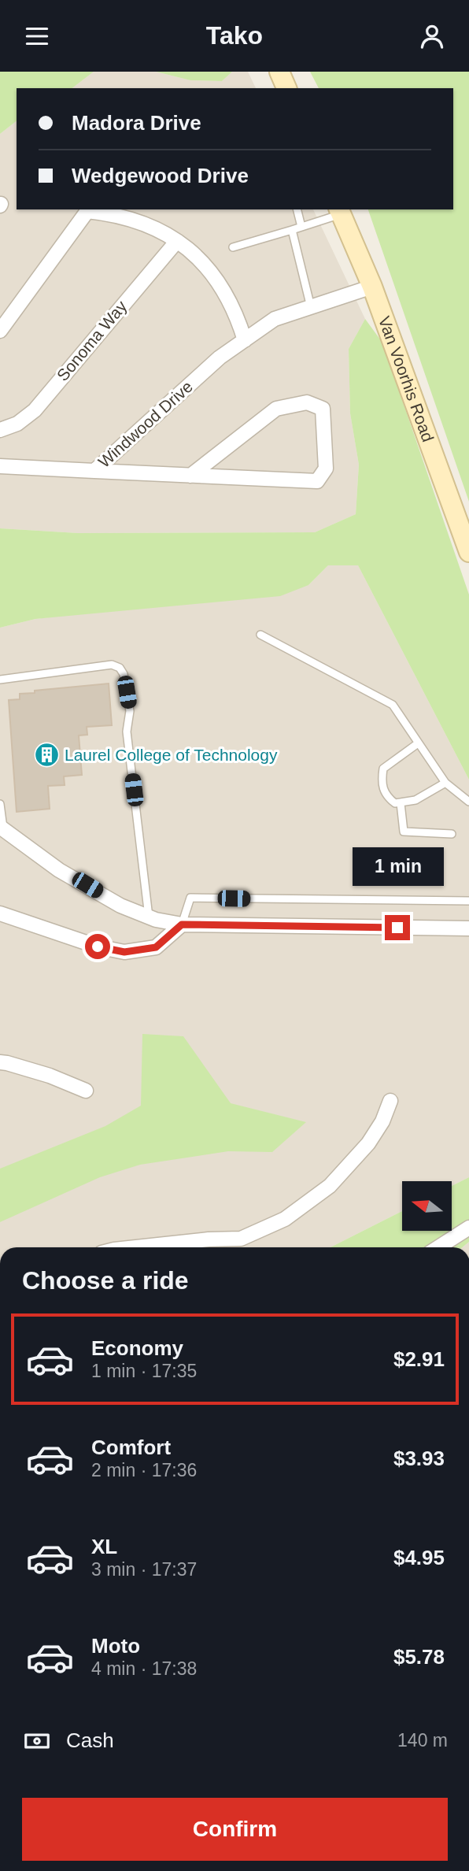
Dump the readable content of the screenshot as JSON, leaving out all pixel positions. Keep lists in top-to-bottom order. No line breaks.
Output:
{"streets":{"street":["Sonoma Way","Van Voorhis Road","Windwood Drive"]},"crossings":[["Van Voorhis Road","Windwood Drive"]],"places":{"building":["Laurel College of Technology"]},"north":"left","page":{"header":"Tako","banner":["Madora Drive","Wedgewood Drive"],"bubble":"1 min","heading":"Choose a ride","list":[{"name":"Economy","note":"1 min · 17:35","value":"$2.91"},{"name":"Comfort","note":"2 min · 17:36","value":"$3.93"},{"name":"XL","note":"3 min · 17:37","value":"$4.95"},{"name":"Moto","note":"4 min · 17:38","value":"$5.78"}],"pay":["Cash","140 m"],"buttons":"Confirm"}}
